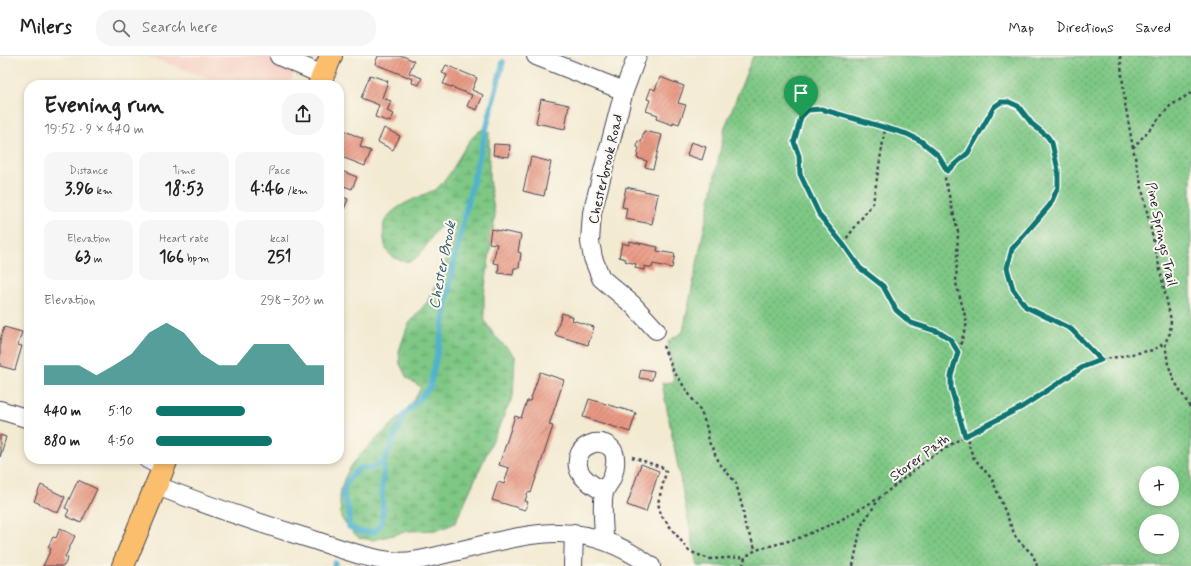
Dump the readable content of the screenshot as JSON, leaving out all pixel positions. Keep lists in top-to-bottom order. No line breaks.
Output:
{"streets":{"street":["Chesterbrook Road"],"path":["Pine Springs Trail","Storer Path"]},"crossings":[["Pine Springs Trail","Storer Path"]],"water":["Chester Brook"],"page":{"header":"Milers","search":"Search here","nav":["Map","Directions","Saved"],"heading":["Evening run","19:52 · 9 × 440 m"],"stats":[["Distance","3.96 km"],["Time","18:53"],["Pace","4:46 /km"],["Elevation","63 m"],["Heart rate","166 bpm"],["kcal","251"]],"chart":["Elevation","298–303 m"],"list":[{"name":"440 m","note":"5:10"},{"name":"880 m","note":"4:50"}],"map_buttons":["+","−"]}}
